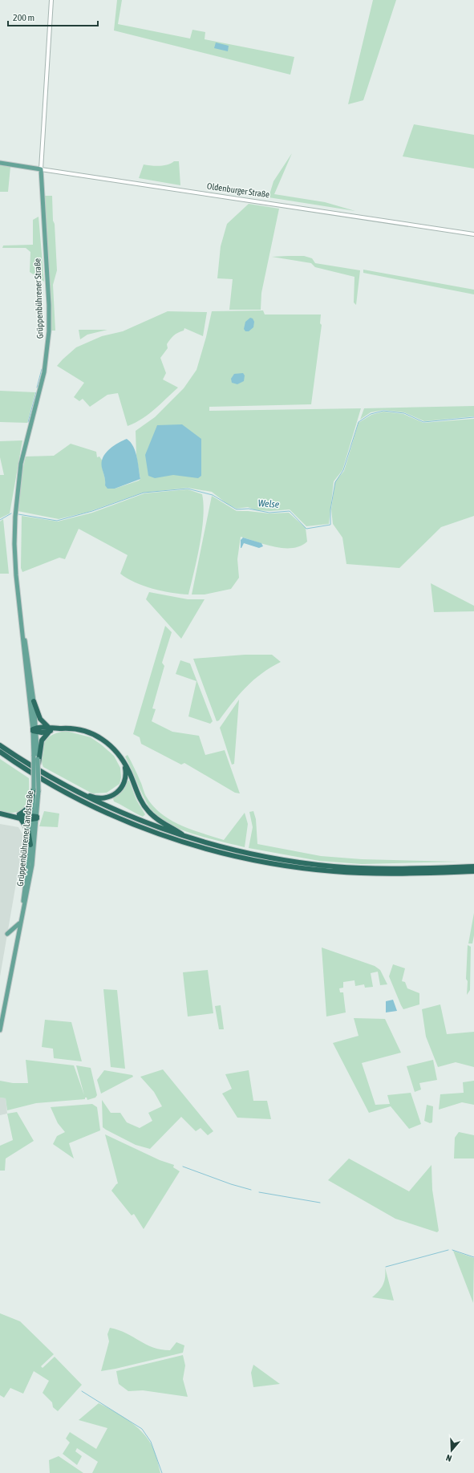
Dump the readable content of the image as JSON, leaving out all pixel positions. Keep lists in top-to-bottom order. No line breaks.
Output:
{"streets":{"main road":["Oldenburger Straße","Grüppenbührener Straße","Grüppenbührener Landstraße"]},"crossings":[["Oldenburger Straße","Grüppenbührener Straße"],["Grüppenbührener Straße","Grüppenbührener Landstraße"]],"water":["Welse"],"scale_bar":"200 m","north":"bottom"}
